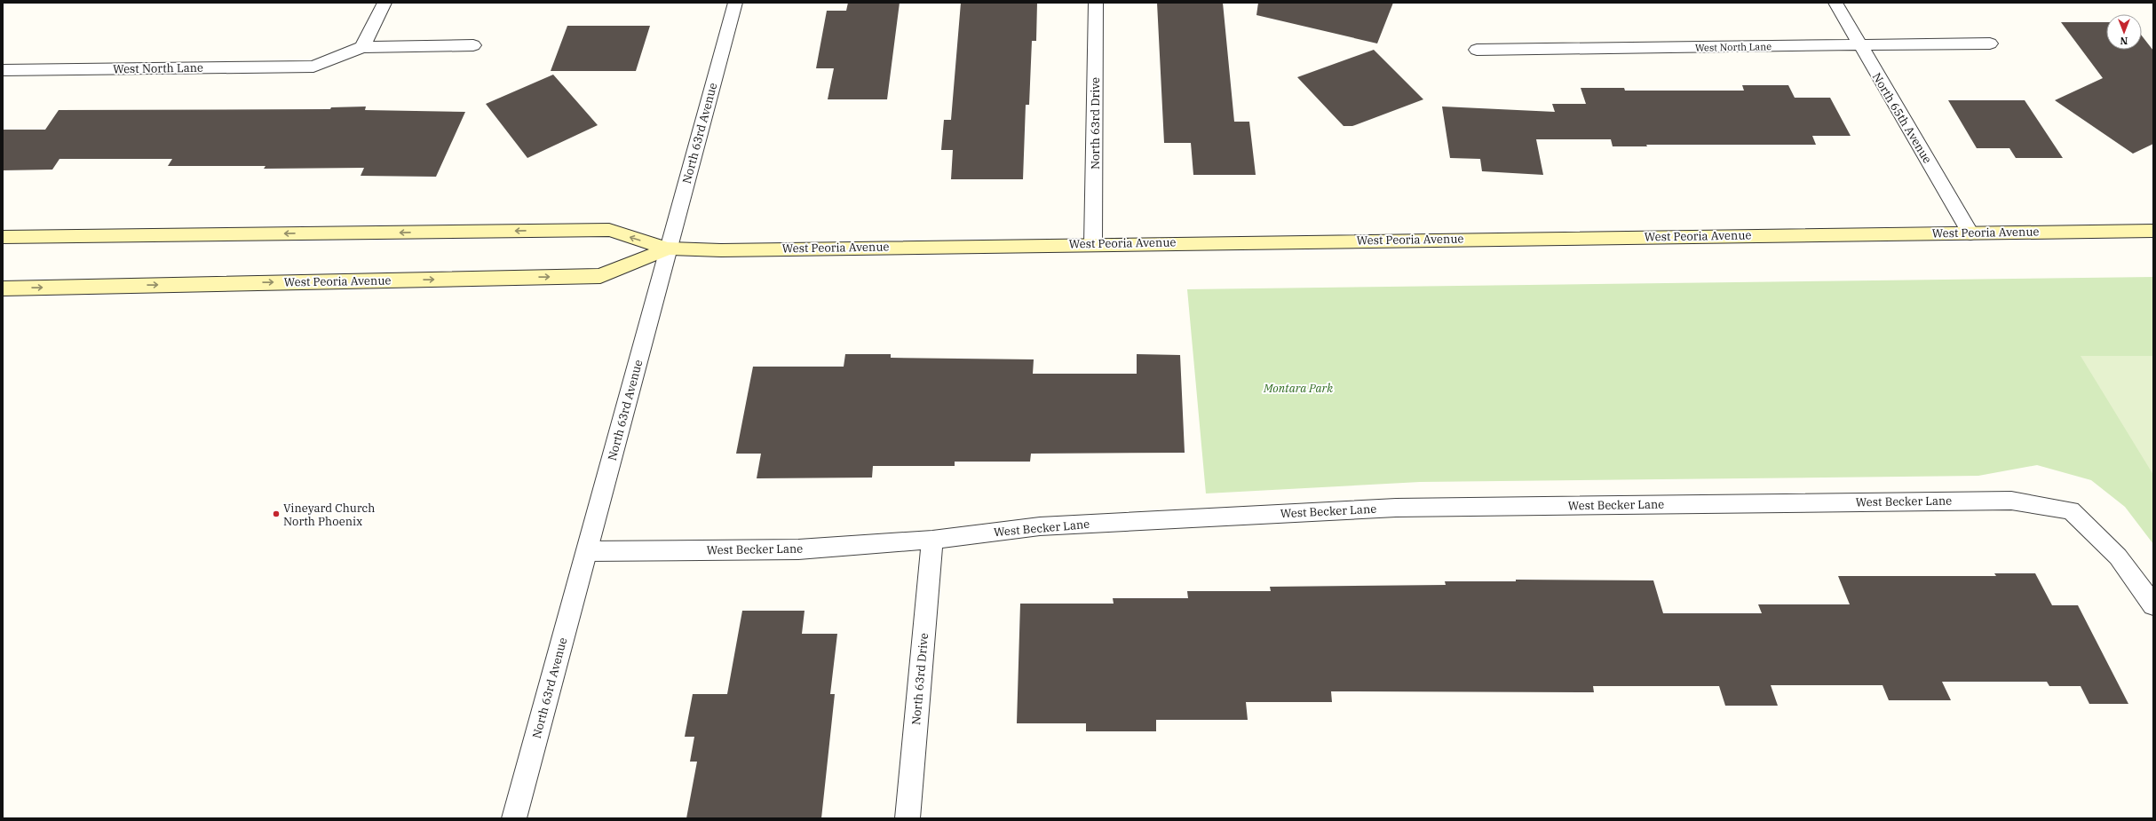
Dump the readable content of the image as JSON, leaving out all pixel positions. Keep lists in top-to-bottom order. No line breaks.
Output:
{"streets":{"main road":["West Peoria Avenue"],"street":["West North Lane","North 65th Avenue","North 63rd Drive","North 63rd Avenue","West Becker Lane"]},"crossings":[["West North Lane","North 65th Avenue"],["North 65th Avenue","West Peoria Avenue"],["North 63rd Drive","West Peoria Avenue"],["North 63rd Drive","West Becker Lane"],["North 63rd Avenue","West Peoria Avenue"],["North 63rd Avenue","West Becker Lane"]],"parks":["Montara Park"],"places":["Vineyard Church North Phoenix"],"north":"bottom"}
